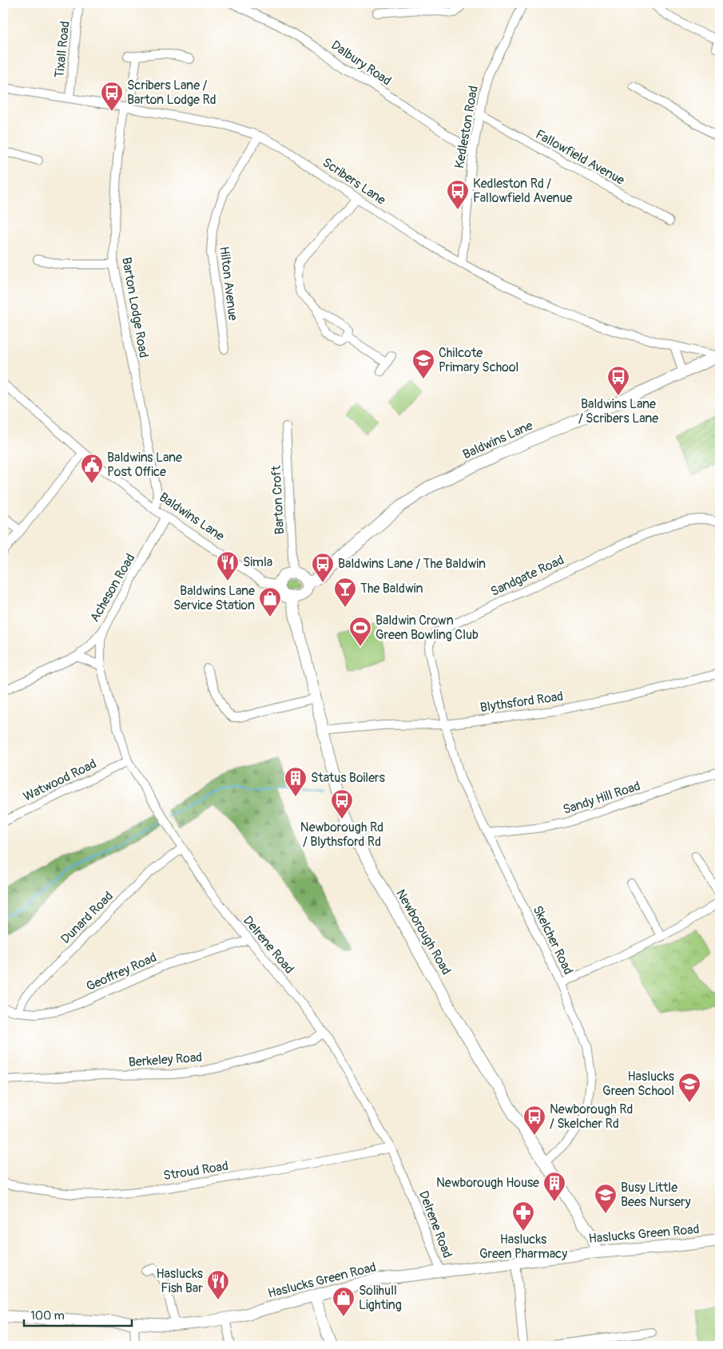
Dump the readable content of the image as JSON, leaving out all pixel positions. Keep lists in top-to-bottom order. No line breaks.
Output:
{"streets":{"street":["Tixall Road","Dalbury Road","Kedleston Road","Fallowfield Avenue","Scribers Lane","Hilton Avenue","Barton Lodge Road","Baldwins Lane","Barton Croft","Sandgate Road","Acheson Road","Blythsford Road","Watwood Road","Sandy Hill Road","Dunard Road","Newborough Road","Skelcher Road","Delrene Road","Geoffrey Road","Berkeley Road","Stroud Road","Haslucks Green Road"]},"crossings":[["Tixall Road","Scribers Lane"],["Dalbury Road","Kedleston Road"],["Kedleston Road","Fallowfield Avenue"],["Kedleston Road","Scribers Lane"],["Scribers Lane","Hilton Avenue"],["Scribers Lane","Barton Lodge Road"],["Scribers Lane","Baldwins Lane"],["Barton Lodge Road","Baldwins Lane"],["Baldwins Lane","Barton Croft"],["Baldwins Lane","Acheson Road"],["Baldwins Lane","Newborough Road"],["Barton Croft","Newborough Road"],["Sandgate Road","Blythsford Road"],["Sandgate Road","Skelcher Road"],["Acheson Road","Delrene Road"],["Blythsford Road","Newborough Road"],["Blythsford Road","Skelcher Road"],["Watwood Road","Delrene Road"],["Sandy Hill Road","Skelcher Road"],["Dunard Road","Delrene Road"],["Dunard Road","Geoffrey Road"],["Newborough Road","Skelcher Road"],["Newborough Road","Haslucks Green Road"],["Delrene Road","Geoffrey Road"],["Delrene Road","Berkeley Road"],["Delrene Road","Stroud Road"],["Delrene Road","Haslucks Green Road"]],"places":{"bus stop":["Scribers Lane / Barton Lodge Rd","Kedleston Rd / Fallowfield Avenue","Baldwins Lane / Scribers Lane","Baldwins Lane / The Baldwin","Newborough Rd / Blythsford Rd","Newborough Rd / Skelcher Rd"],"school or university":["Chilcote Primary School","Haslucks Green School","Busy Little Bees Nursery"],"public building":["Baldwins Lane Post Office"],"restaurant":["Simla","Haslucks Fish Bar"],"bar":["The Baldwin"],"shop":["Baldwins Lane Service Station","Solihull Lighting"],"sports":["Baldwin Crown Green Bowling Club"],"building":["Status Boilers","Newborough House"],"pharmacy":["Haslucks Green Pharmacy"]},"scale_bar":"100 m"}
